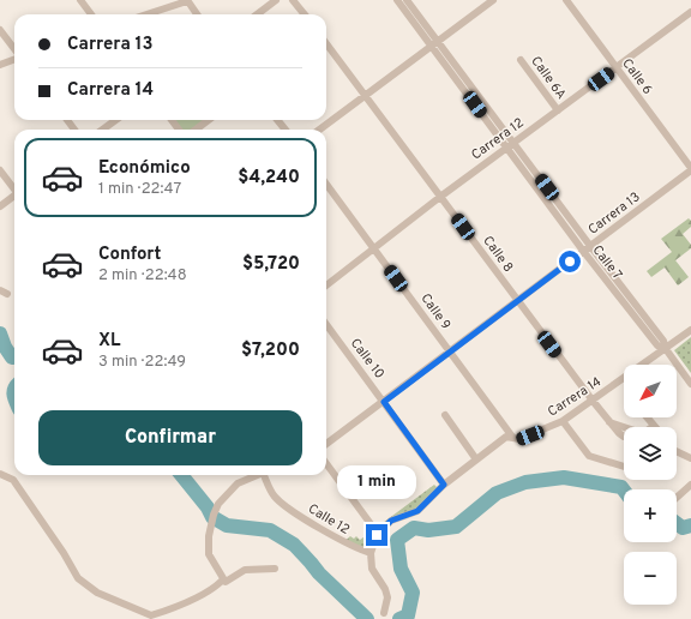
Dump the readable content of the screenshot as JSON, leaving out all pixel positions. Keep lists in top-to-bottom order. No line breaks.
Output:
{"streets":{"street":["Calle 6","Calle 6A","Carrera 12","Carrera 13","Calle 8","Calle 7","Calle 9","Calle 10","Carrera 14","Calle 12"]},"crossings":[["Calle 6","Carrera 12"],["Calle 6","Carrera 13"],["Calle 6A","Carrera 12"],["Carrera 12","Calle 8"],["Carrera 12","Calle 7"],["Carrera 12","Calle 9"],["Carrera 13","Calle 8"],["Carrera 13","Calle 7"],["Carrera 13","Calle 9"],["Carrera 13","Calle 10"],["Calle 8","Carrera 14"],["Calle 7","Carrera 14"],["Calle 9","Carrera 14"],["Calle 10","Carrera 14"]],"north":"bottom left","page":{"banner":["Carrera 13","Carrera 14"],"list":[{"name":"Económico","note":"1 min · 22:47","value":"$4,240"},{"name":"Confort","note":"2 min · 22:48","value":"$5,720"},{"name":"XL","note":"3 min · 22:49","value":"$7,200"}],"map_buttons":["+","−"],"buttons":"Confirmar","bubble":"1 min"}}
